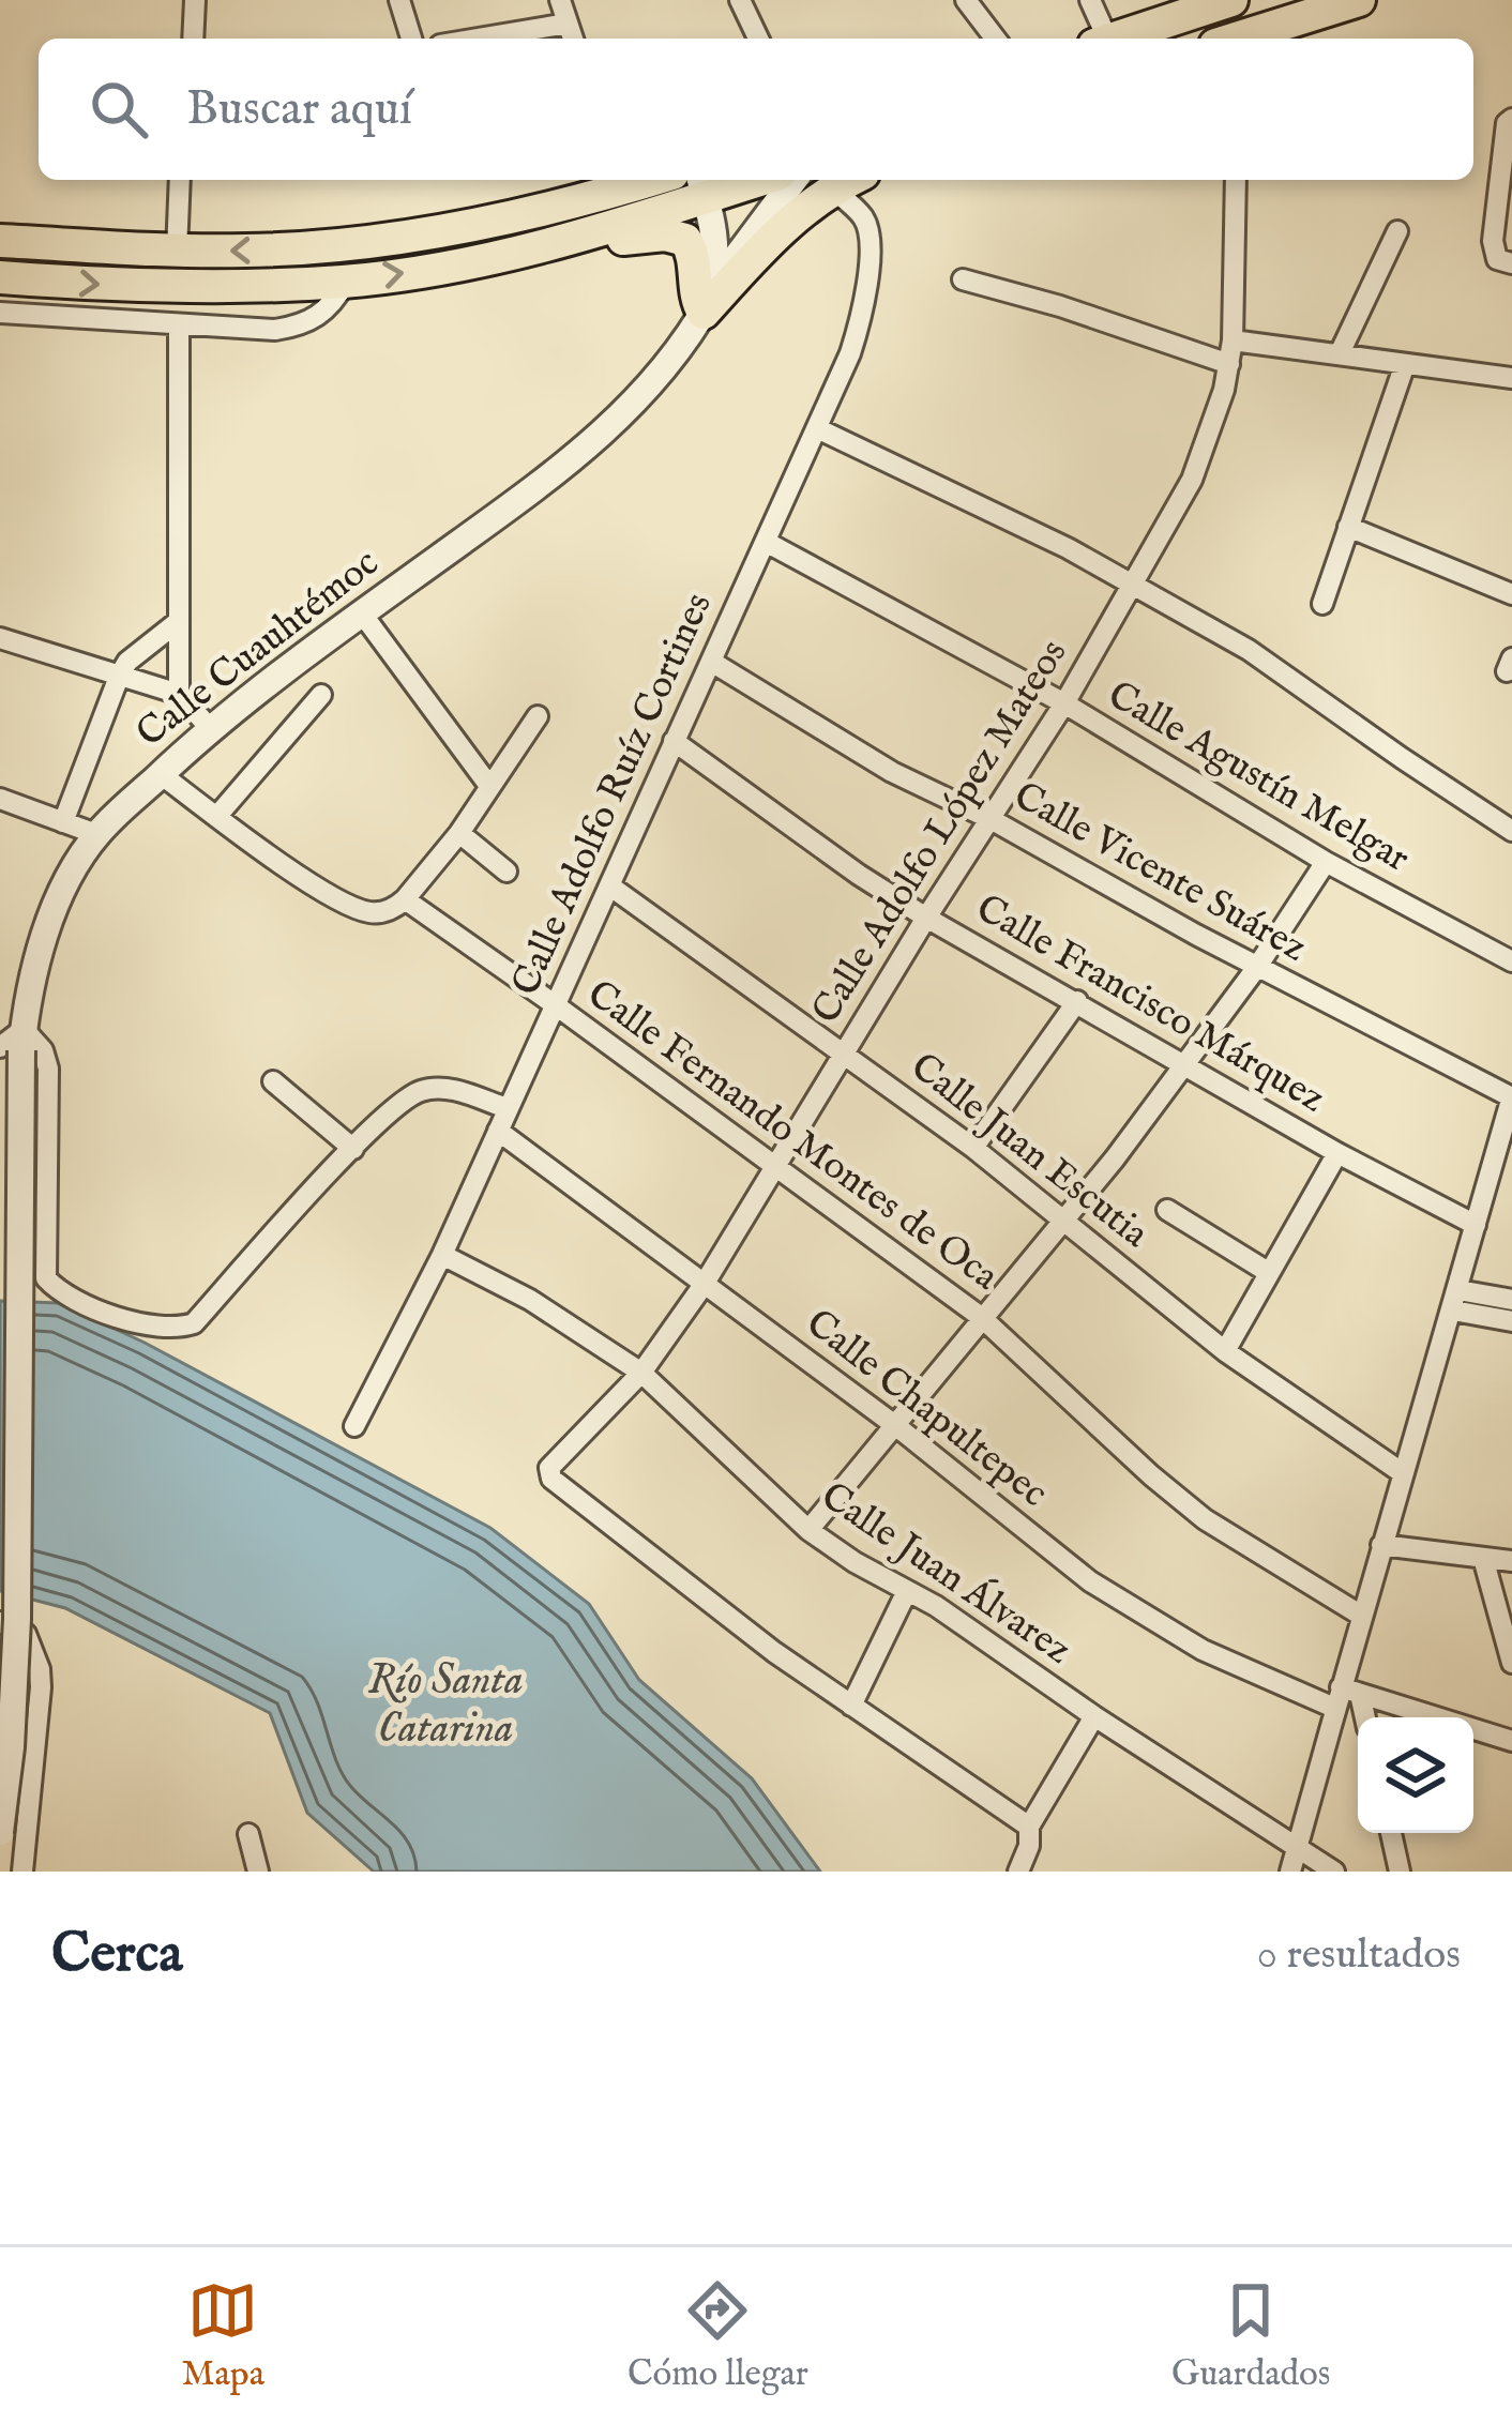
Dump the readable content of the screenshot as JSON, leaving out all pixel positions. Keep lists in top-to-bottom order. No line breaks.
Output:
{"streets":{"street":["Calle Cuauhtémoc","Calle Agustín Melgar","Calle Adolfo Ruíz Cortines","Calle Adolfo López Mateos","Calle Vicente Suárez","Calle Francisco Márquez","Calle Fernando Montes de Oca","Calle Juan Escutia","Calle Chapultepec","Calle Juan Álvarez"]},"crossings":[["Calle Agustín Melgar","Calle Adolfo Ruíz Cortines"],["Calle Agustín Melgar","Calle Adolfo López Mateos"],["Calle Adolfo Ruíz Cortines","Calle Vicente Suárez"],["Calle Adolfo Ruíz Cortines","Calle Francisco Márquez"],["Calle Adolfo Ruíz Cortines","Calle Fernando Montes de Oca"],["Calle Adolfo Ruíz Cortines","Calle Juan Escutia"],["Calle Adolfo Ruíz Cortines","Calle Chapultepec"],["Calle Adolfo Ruíz Cortines","Calle Juan Álvarez"],["Calle Adolfo López Mateos","Calle Vicente Suárez"],["Calle Adolfo López Mateos","Calle Francisco Márquez"],["Calle Adolfo López Mateos","Calle Fernando Montes de Oca"],["Calle Adolfo López Mateos","Calle Juan Escutia"],["Calle Adolfo López Mateos","Calle Chapultepec"],["Calle Adolfo López Mateos","Calle Juan Álvarez"]],"water":["Río Santa Catarina"],"page":{"search":"Buscar aquí","heading":["Cerca","0 resultados"],"nav":["Mapa","Cómo llegar","Guardados"]}}
